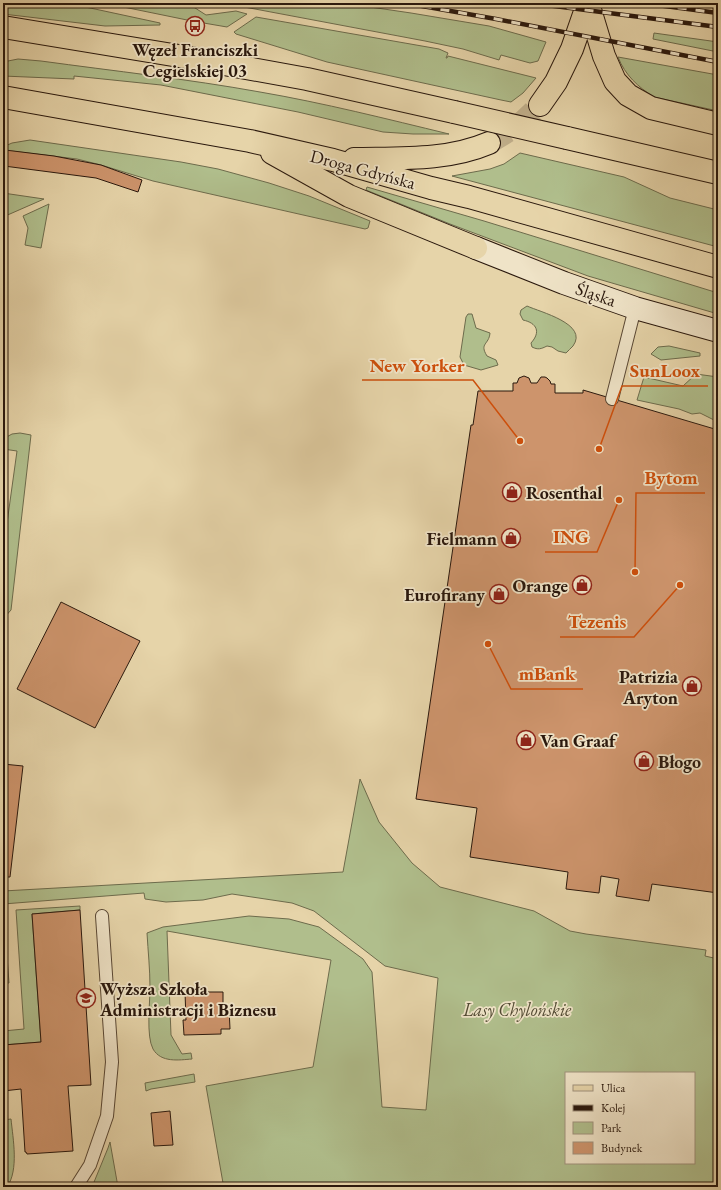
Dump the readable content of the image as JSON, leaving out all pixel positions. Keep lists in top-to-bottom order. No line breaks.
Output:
{"streets":{"main road":["Droga Gdyńska"],"street":["Śląska"]},"parks":["Lasy Chylońskie"],"places":{"bus stop":["Węzeł Franciszki Cegielskiej 03"],"other":["New Yorker","SunLoox","ING","Bytom","Tezenis","mBank"],"shop":["Rosenthal","Fielmann","Orange","Eurofirany","Patrizia Aryton","Van Graaf","Błogo"],"school or university":["Wyższa Szkoła Administracji i Biznesu"]},"legend":["Ulica","Kolej","Park","Budynek"]}
